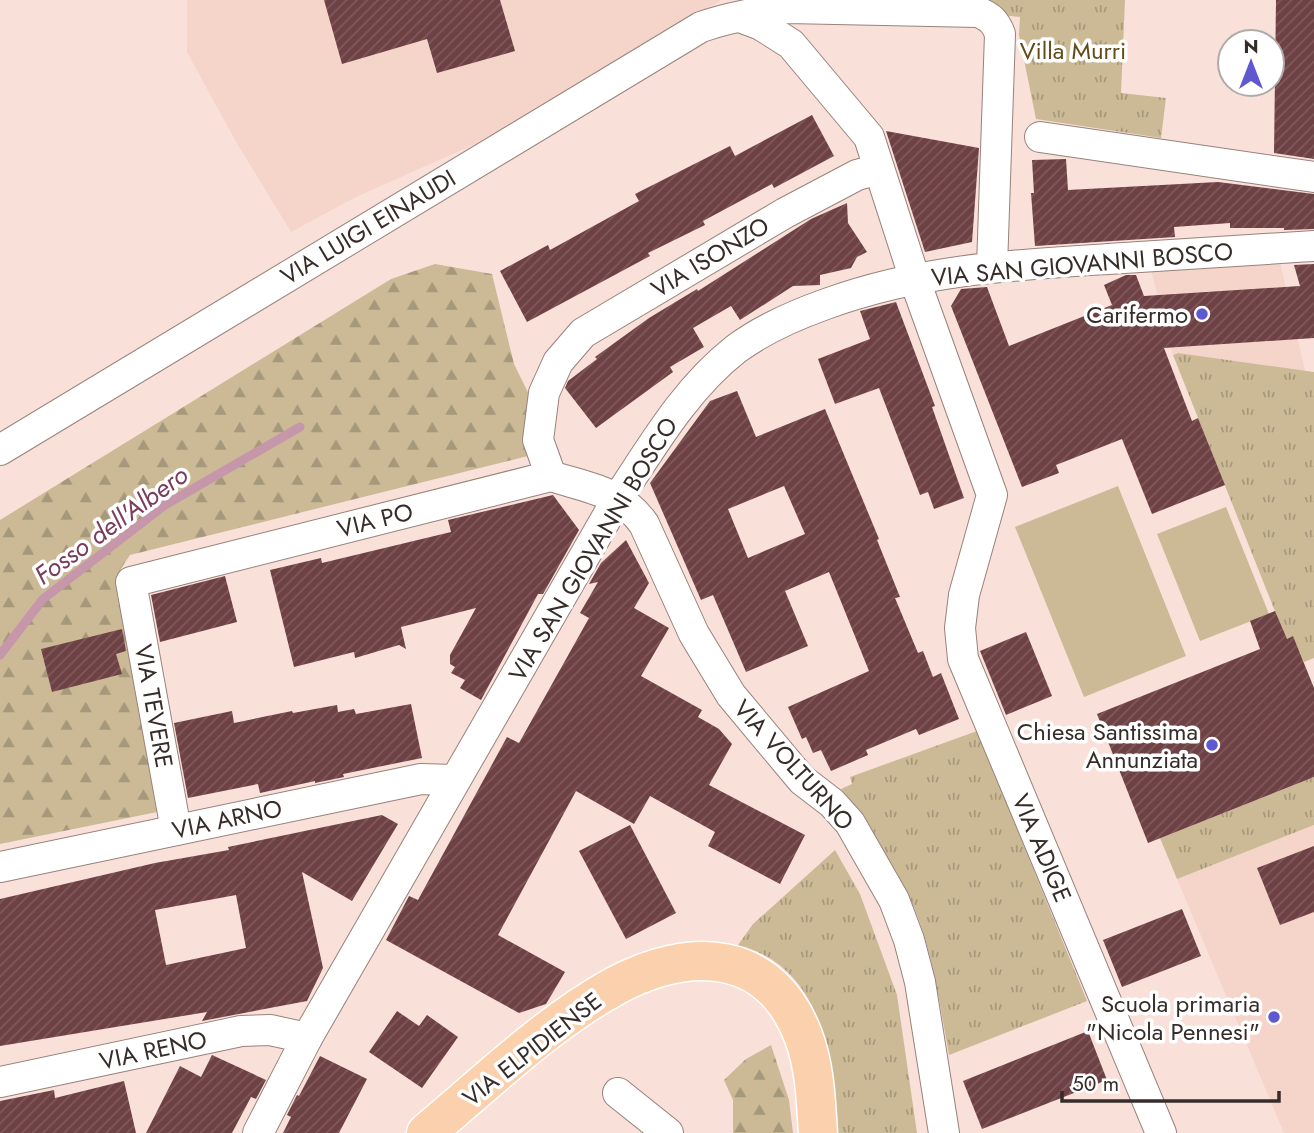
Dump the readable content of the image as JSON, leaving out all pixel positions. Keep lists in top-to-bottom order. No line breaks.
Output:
{"streets":{"main road":["VIA ELPIDIENSE"],"street":["VIA LUIGI EINAUDI","VIA ISONZO","VIA SAN GIOVANNI BOSCO","VIA PO","VIA TEVERE","VIA VOLTURNO","VIA ARNO","VIA ADIGE","VIA RENO"]},"crossings":[["VIA ISONZO","VIA PO"],["VIA SAN GIOVANNI BOSCO","VIA VOLTURNO"],["VIA SAN GIOVANNI BOSCO","VIA ARNO"],["VIA SAN GIOVANNI BOSCO","VIA ADIGE"],["VIA SAN GIOVANNI BOSCO","VIA RENO"],["VIA PO","VIA TEVERE"],["VIA TEVERE","VIA ARNO"]],"water":["Fosso dell'Albero"],"parks":["Villa Murri"],"places":["Carifermo","Chiesa Santissima Annunziata","Scuola primaria \"Nicola Pennesi\""],"scale_bar":"50 m","north":"top"}
